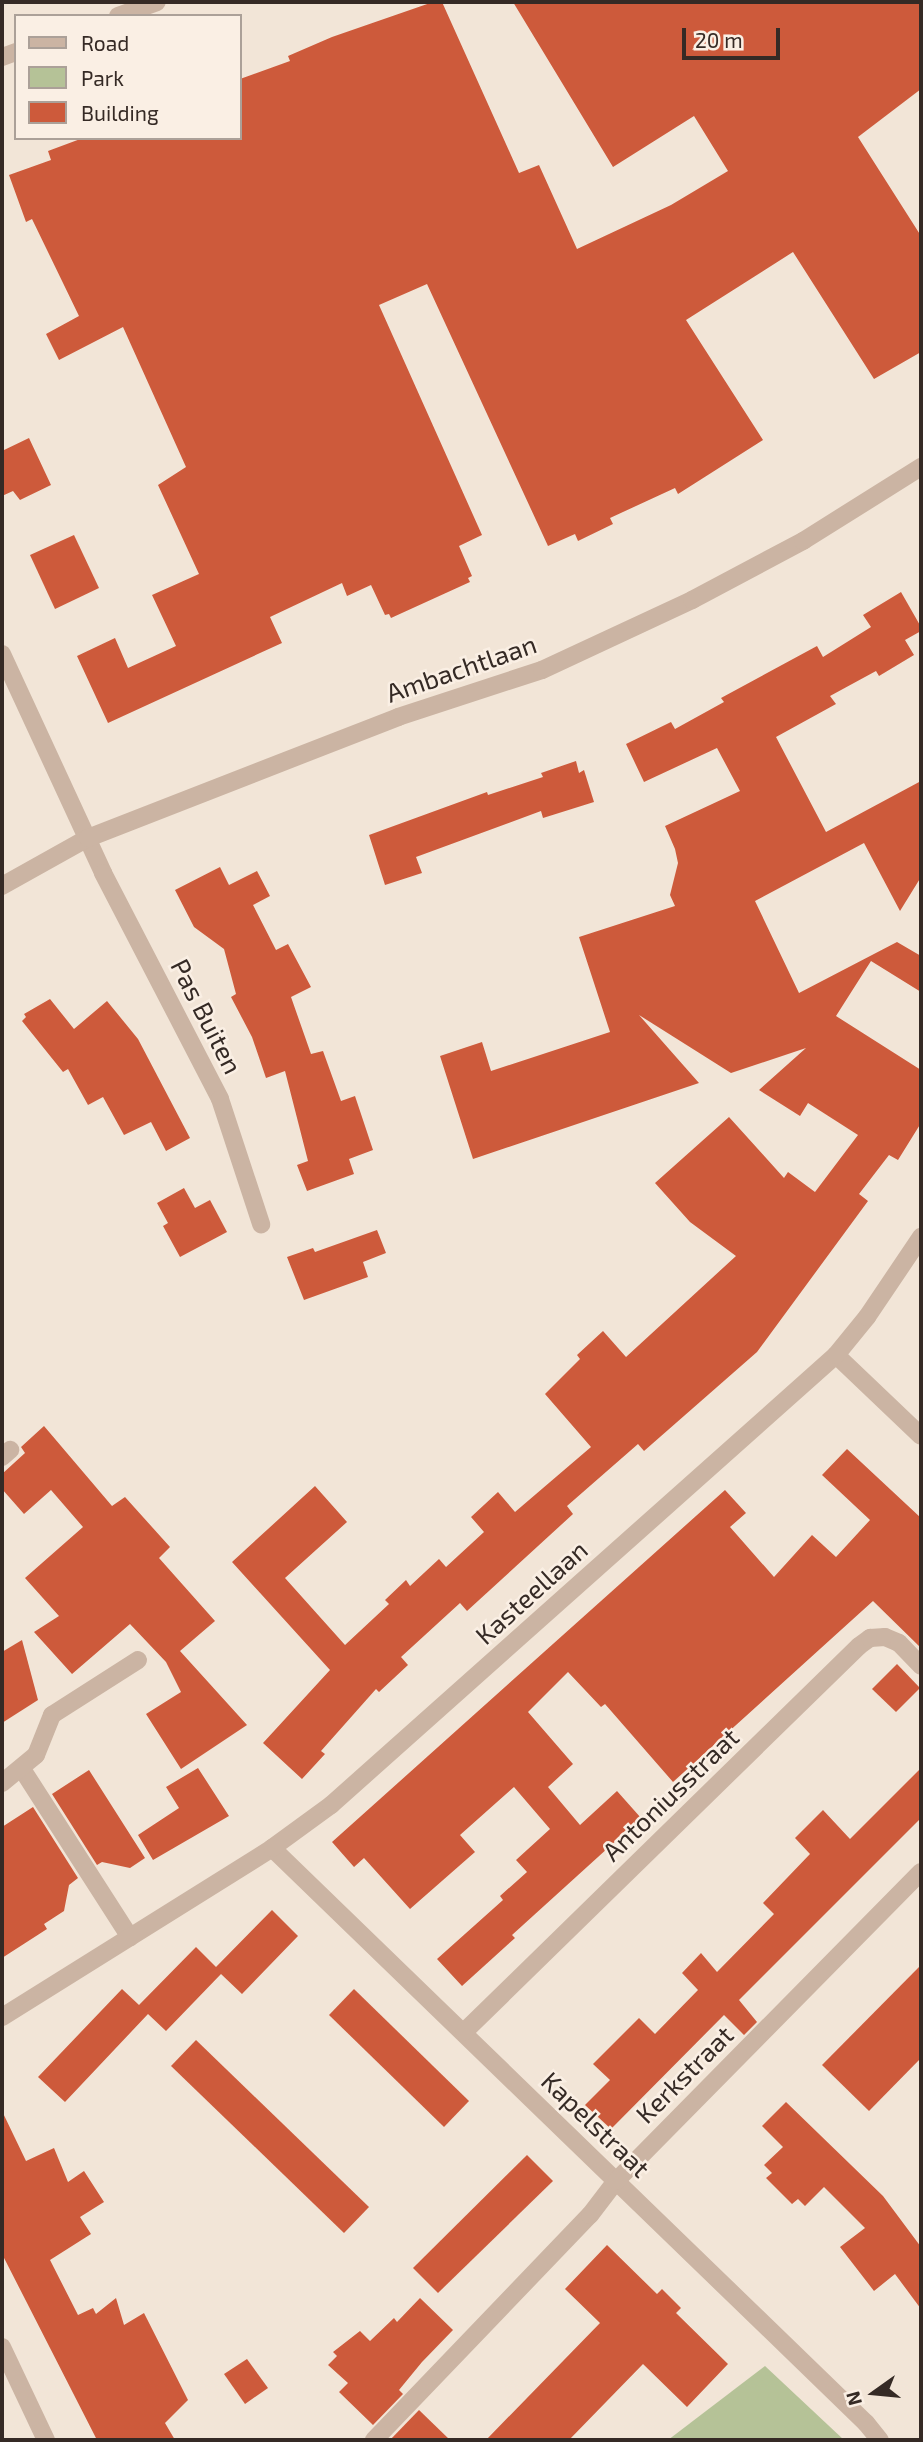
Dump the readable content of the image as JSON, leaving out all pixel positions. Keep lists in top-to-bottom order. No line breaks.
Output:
{"streets":{"street":["Ambachtlaan","Pas Buiten","Kasteellaan","Antoniusstraat","Kerkstraat","Kapelstraat"]},"crossings":[["Ambachtlaan","Pas Buiten"],["Kasteellaan","Kapelstraat"],["Antoniusstraat","Kapelstraat"],["Kerkstraat","Kapelstraat"]],"legend":["Road","Park","Building"],"scale_bar":"20 m","north":"left"}
